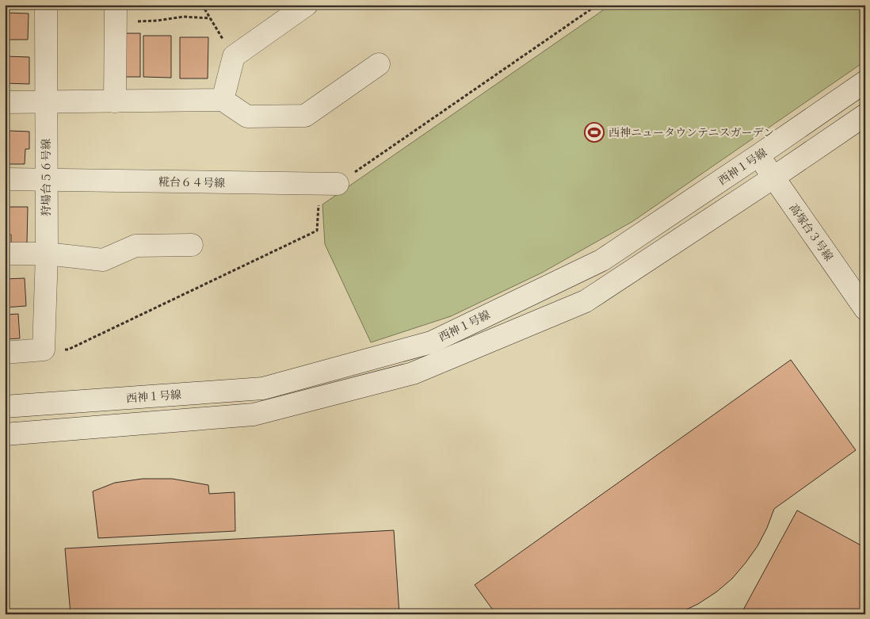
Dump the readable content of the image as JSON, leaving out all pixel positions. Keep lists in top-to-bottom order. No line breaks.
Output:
{"streets":{"street":["西神１号線","狩場台５６号線","糀台６４号線","高塚台３号線"]},"crossings":[["西神１号線","高塚台３号線"],["狩場台５６号線","糀台６４号線"]],"places":{"sports":["西神ニュータウンテニスガーデン"]}}
